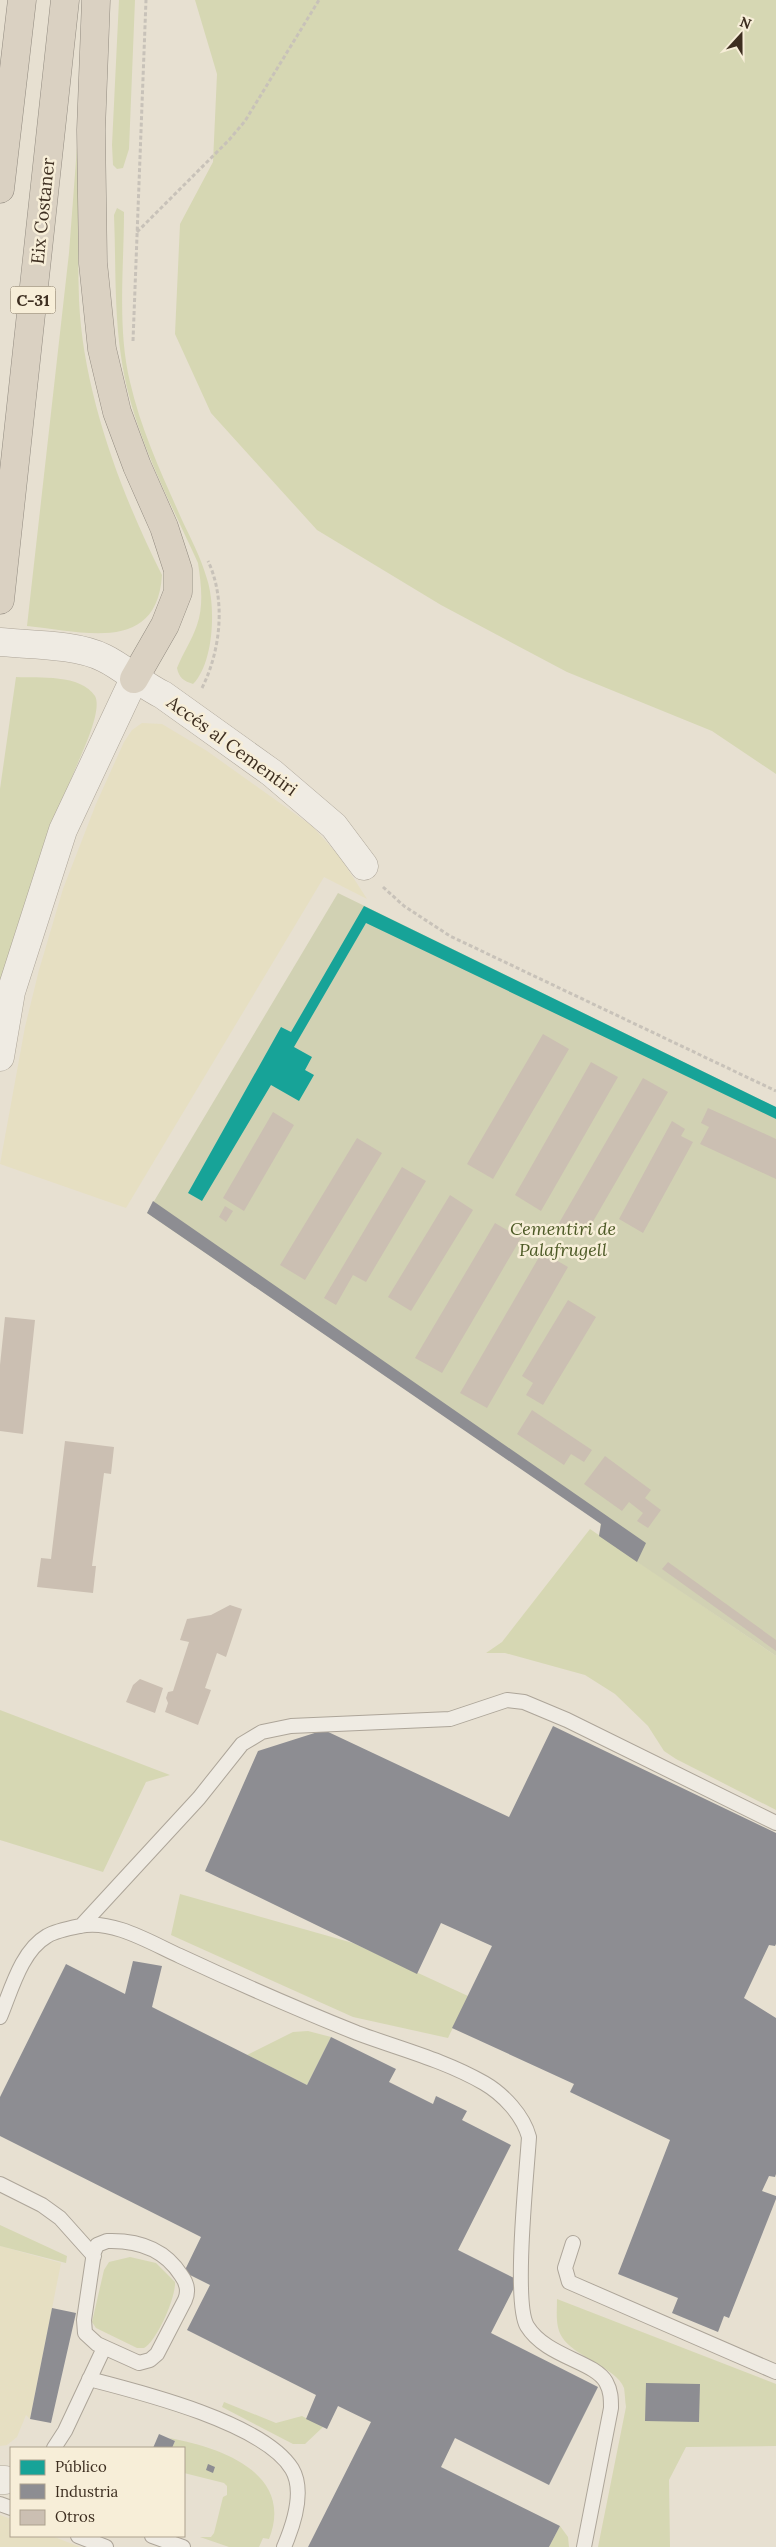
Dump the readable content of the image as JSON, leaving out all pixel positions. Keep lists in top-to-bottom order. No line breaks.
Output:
{"streets":{"highway":["Eix Costaner","C-31"],"street":["Accés al Cementiri"]},"parks":["Cementiri de Palafrugell"],"legend":["Público","Industria","Otros"],"north":"top"}
